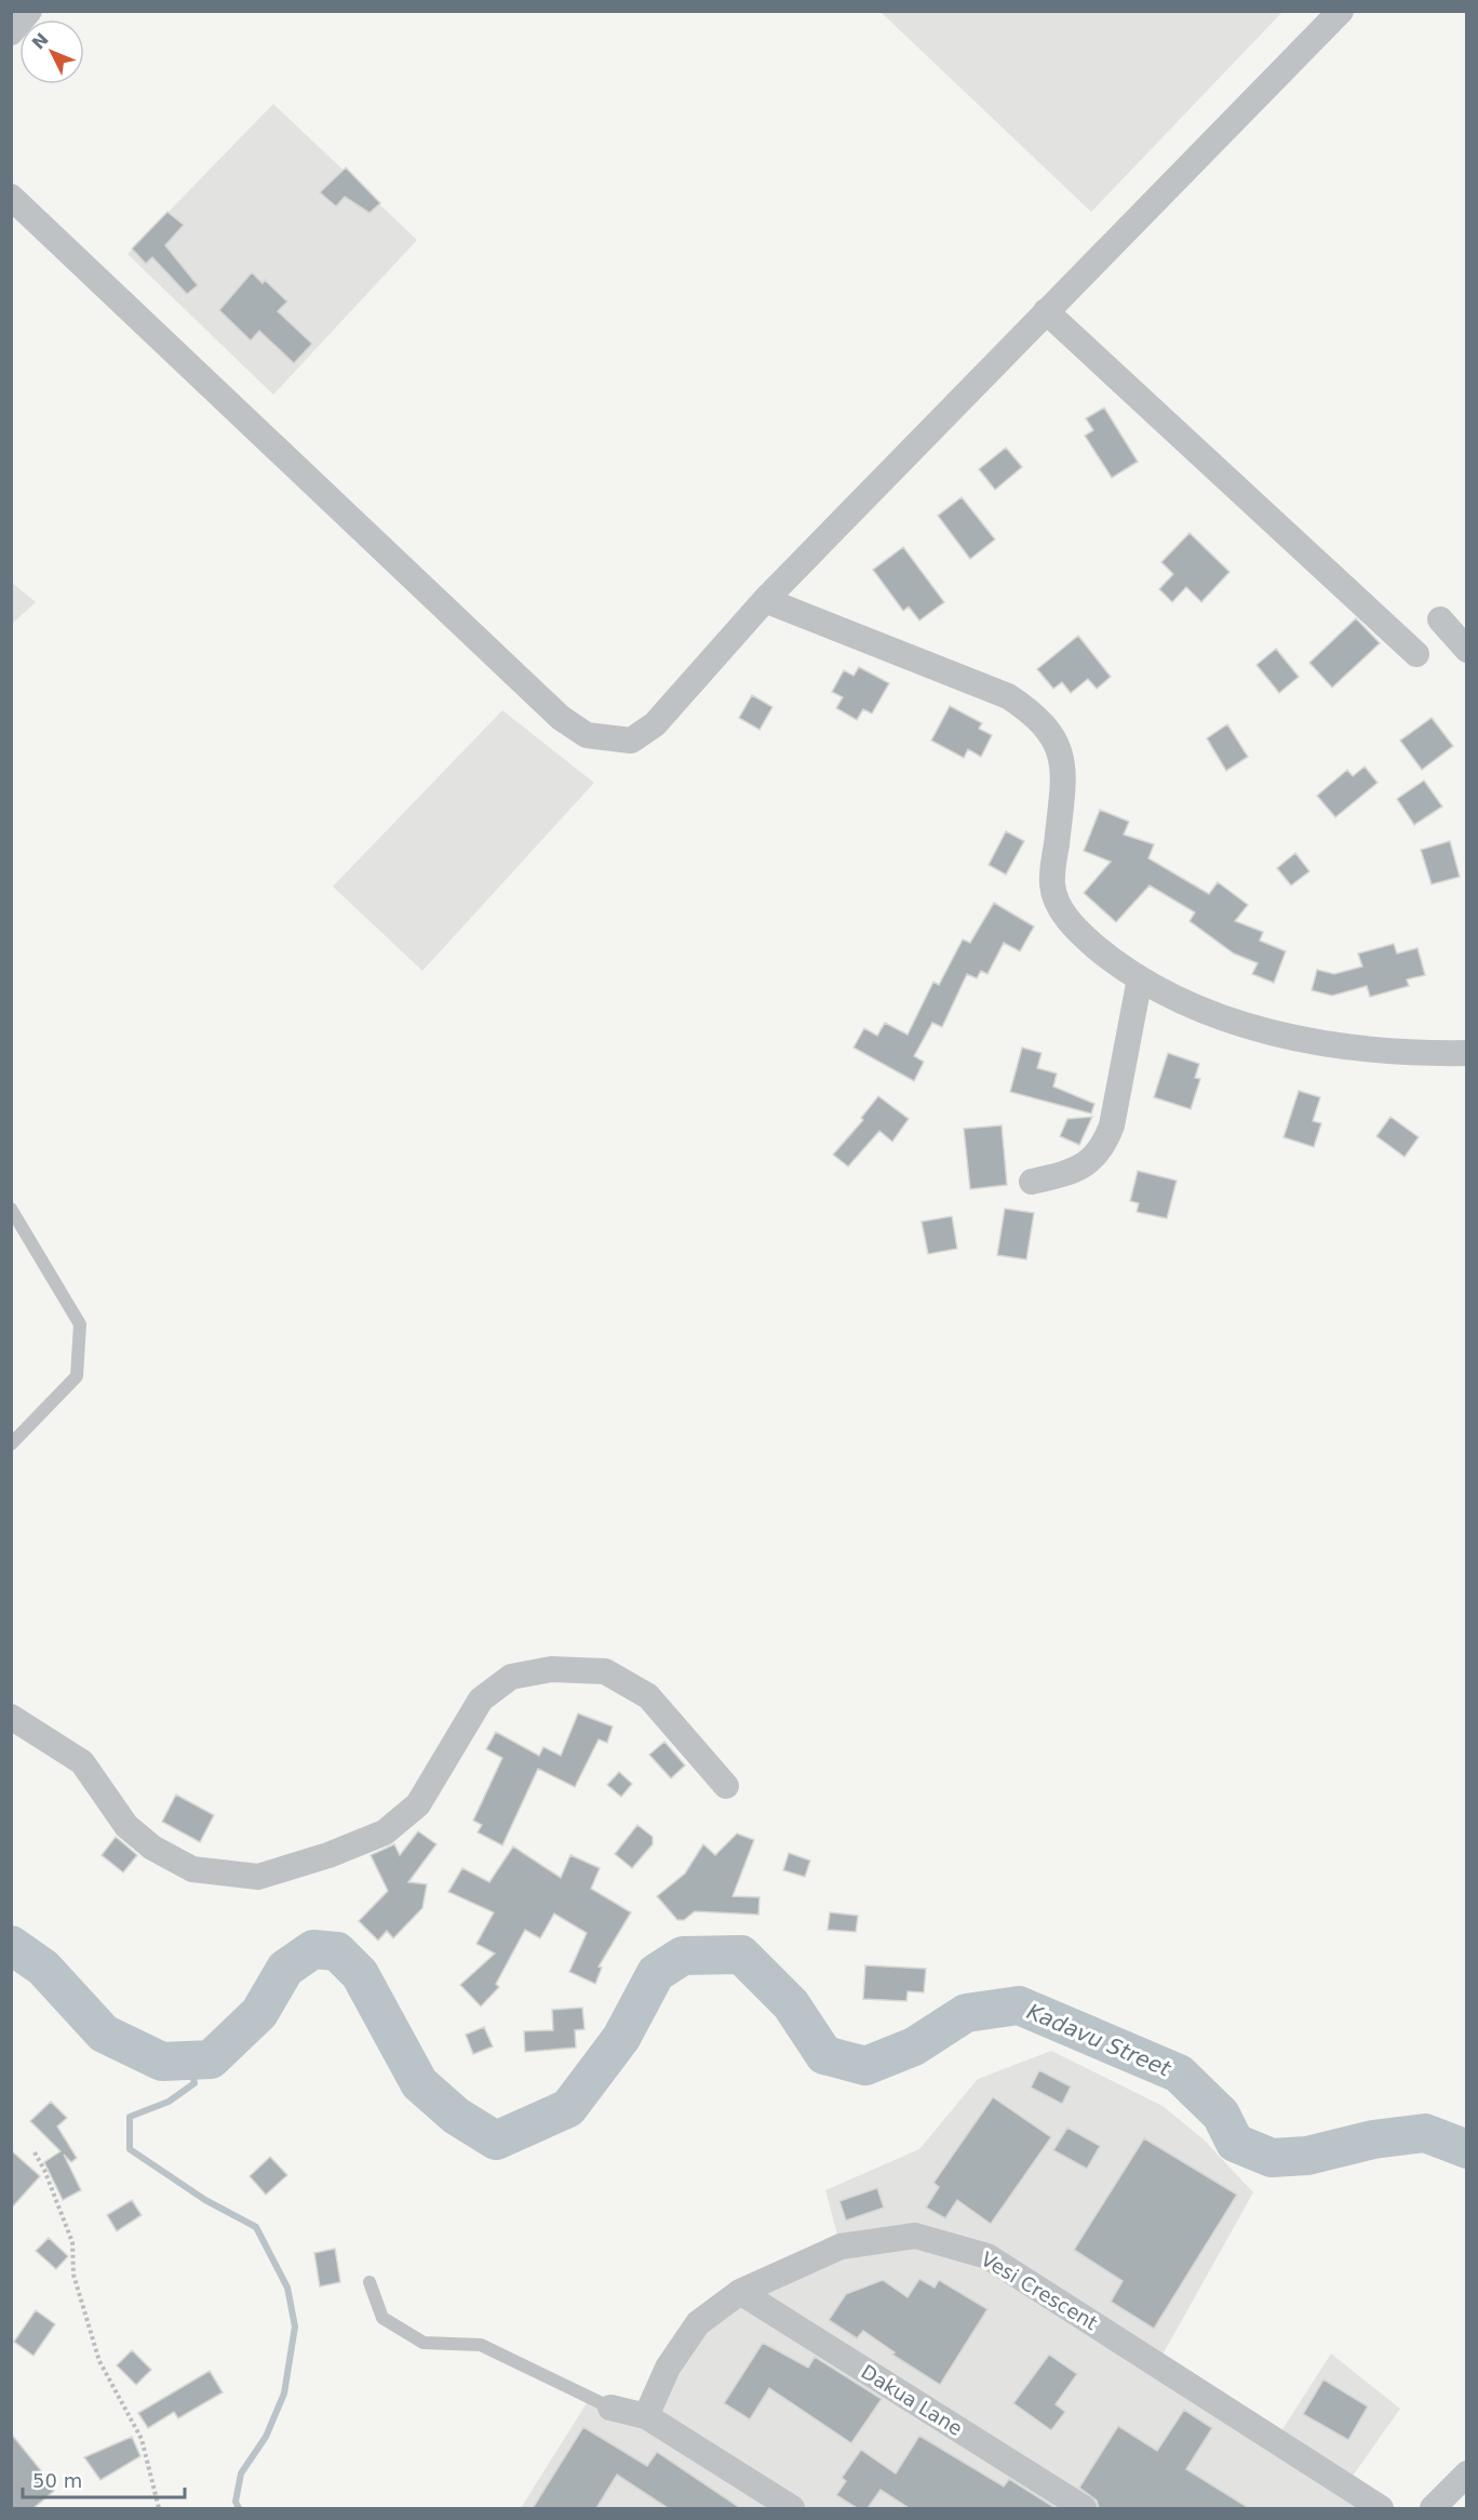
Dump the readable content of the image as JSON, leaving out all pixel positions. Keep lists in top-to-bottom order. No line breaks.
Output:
{"streets":{"street":["Vesi Crescent","Dakua Lane"]},"crossings":[["Vesi Crescent","Dakua Lane"]],"water":["Kadavu Street"],"scale_bar":"50 m","north":"top left"}
